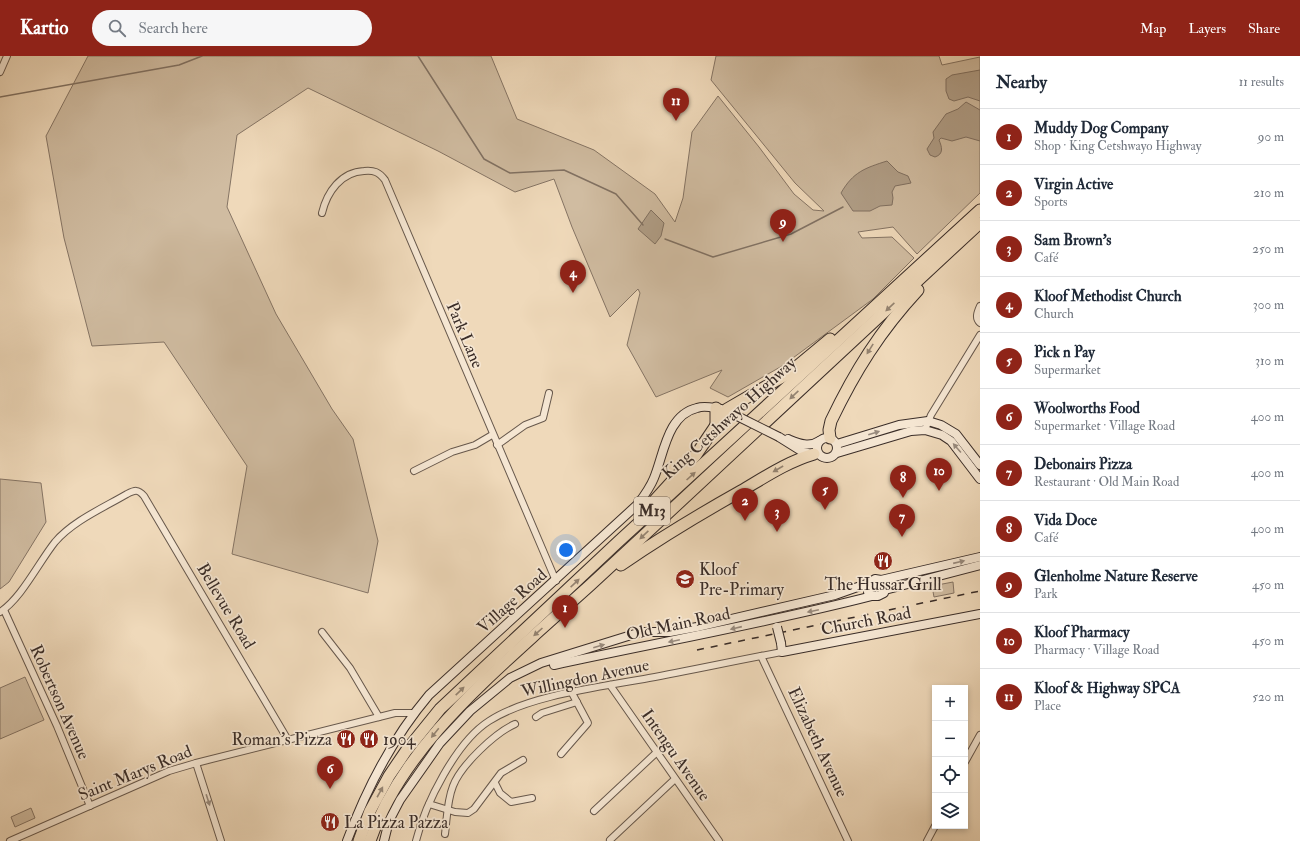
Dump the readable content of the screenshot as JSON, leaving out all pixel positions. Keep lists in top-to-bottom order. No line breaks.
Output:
{"streets":{"highway":["King Cetshwayo Highway","M13"],"main road":["Village Road","Church Road","Old Main Road"],"street":["Park Lane","Bellevue Road","Willingdon Avenue","Robertson Avenue","Elizabeth Avenue","Intengu Avenue","Saint Marys Road"]},"crossings":[["Park Lane","Village Road"],["Village Road","Saint Marys Road"],["Bellevue Road","Robertson Avenue"],["Bellevue Road","Saint Marys Road"],["Church Road","Willingdon Avenue"],["Willingdon Avenue","Elizabeth Avenue"],["Willingdon Avenue","Intengu Avenue"],["Robertson Avenue","Saint Marys Road"]],"places":{"restaurant":["The Hussar Grill","Roman's Pizza","1904","La Pizza Pazza"],"school or university":["Kloof Pre-Primary"]},"page":{"header":"Kartio","search":"Search here","nav":["Map","Layers","Share"],"heading":["Nearby","11 results"],"pins":["11","9","4","10","8","5","2","3","7","1","6"],"list":[{"mark":"1","name":"Muddy Dog Company","note":"Shop · King Cetshwayo Highway","value":"90 m"},{"mark":"2","name":"Virgin Active","note":"Sports","value":"210 m"},{"mark":"3","name":"Sam Brown's","note":"Café","value":"250 m"},{"mark":"4","name":"Kloof Methodist Church","note":"Church","value":"300 m"},{"mark":"5","name":"Pick n Pay","note":"Supermarket","value":"310 m"},{"mark":"6","name":"Woolworths Food","note":"Supermarket · Village Road","value":"400 m"},{"mark":"7","name":"Debonairs Pizza","note":"Restaurant · Old Main Road","value":"400 m"},{"mark":"8","name":"Vida Doce","note":"Café","value":"400 m"},{"mark":"9","name":"Glenholme Nature Reserve","note":"Park","value":"450 m"},{"mark":"10","name":"Kloof Pharmacy","note":"Pharmacy · Village Road","value":"450 m"},{"mark":"11","name":"Kloof & Highway SPCA","note":"Place","value":"520 m"}],"map_buttons":["+","−"]}}
